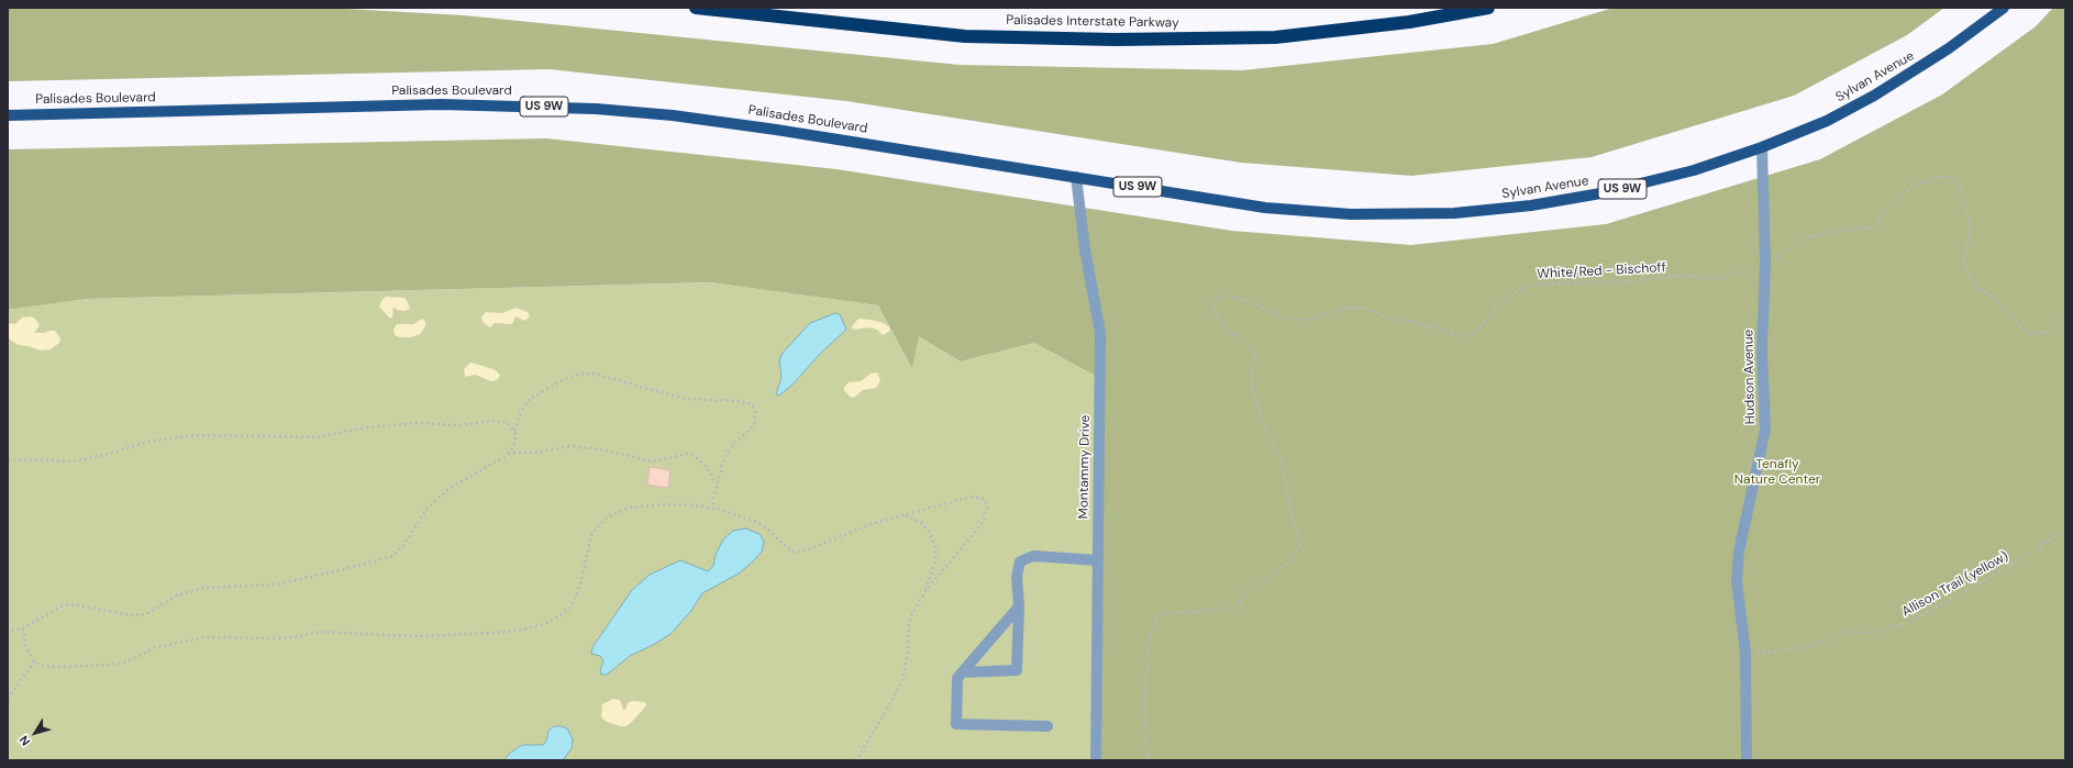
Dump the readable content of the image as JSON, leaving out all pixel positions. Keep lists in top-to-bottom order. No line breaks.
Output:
{"streets":{"highway":["Palisades Interstate Parkway"],"main road":["Sylvan Avenue","Palisades Boulevard","US 9W"],"street":["Hudson Avenue","Montammy Drive"],"path":["White/Red - Bischoff","Allison Trail (yellow)"]},"crossings":[["Sylvan Avenue","Palisades Boulevard"],["Sylvan Avenue","Hudson Avenue"],["Sylvan Avenue","Montammy Drive"],["Palisades Boulevard","Montammy Drive"],["White/Red - Bischoff","Hudson Avenue"],["Hudson Avenue","Allison Trail (yellow)"]],"parks":["Tenafly Nature Center"],"north":"bottom left"}
